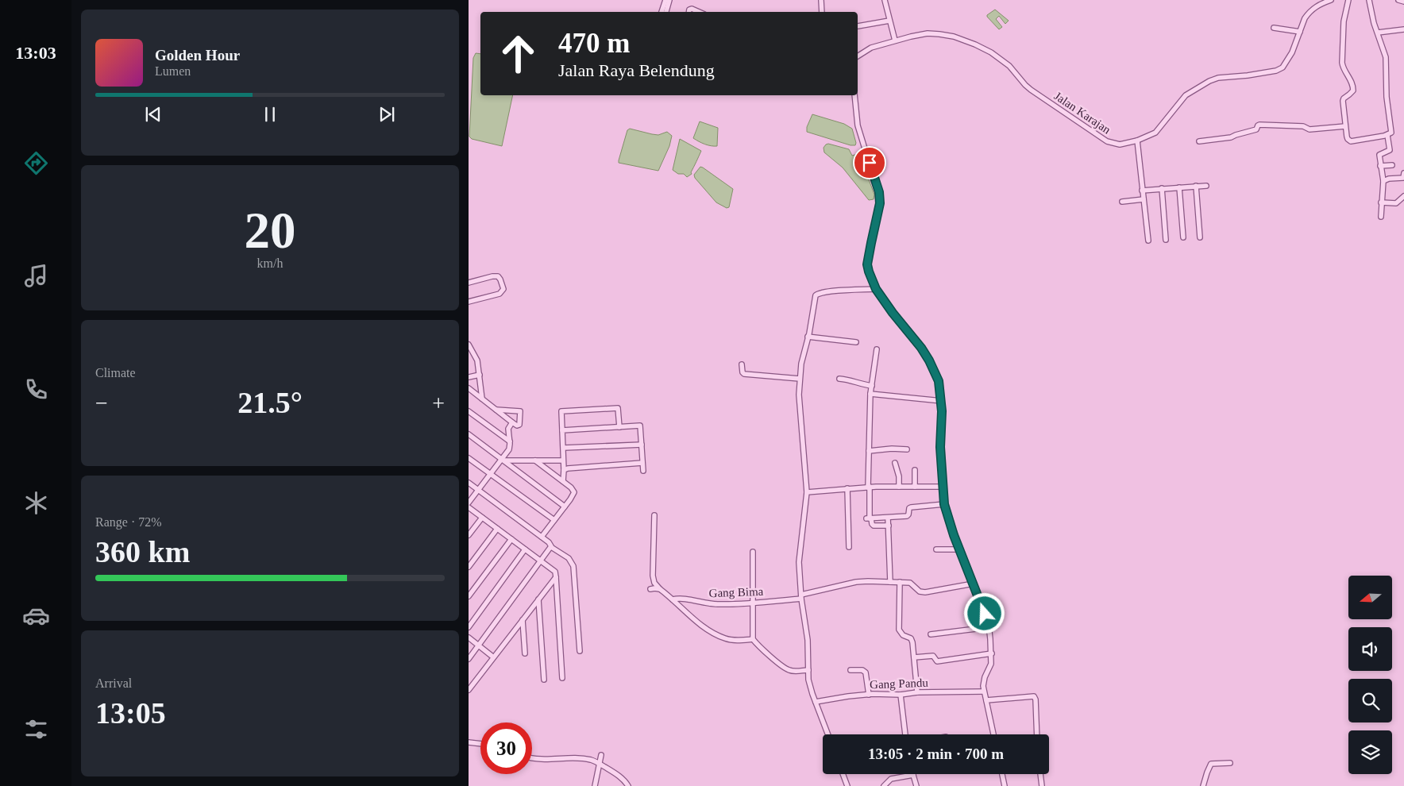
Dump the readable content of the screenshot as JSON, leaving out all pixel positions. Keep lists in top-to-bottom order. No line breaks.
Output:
{"streets":{"street":["Jalan Karajan","Gang Bima","Gang Pandu"]},"north":"left","page":{"tabs":"13:03","turn":["470 m","Jalan Raya Belendung"],"song":["Golden Hour","Lumen"],"tile":[["20","km/h"],"Climate",["Range · 72%","360 km"],["Arrival","13:05"]],"heat":["−","21.5°","+"],"limit":"30","trip":"13:05 · 2 min · 700 m"}}
